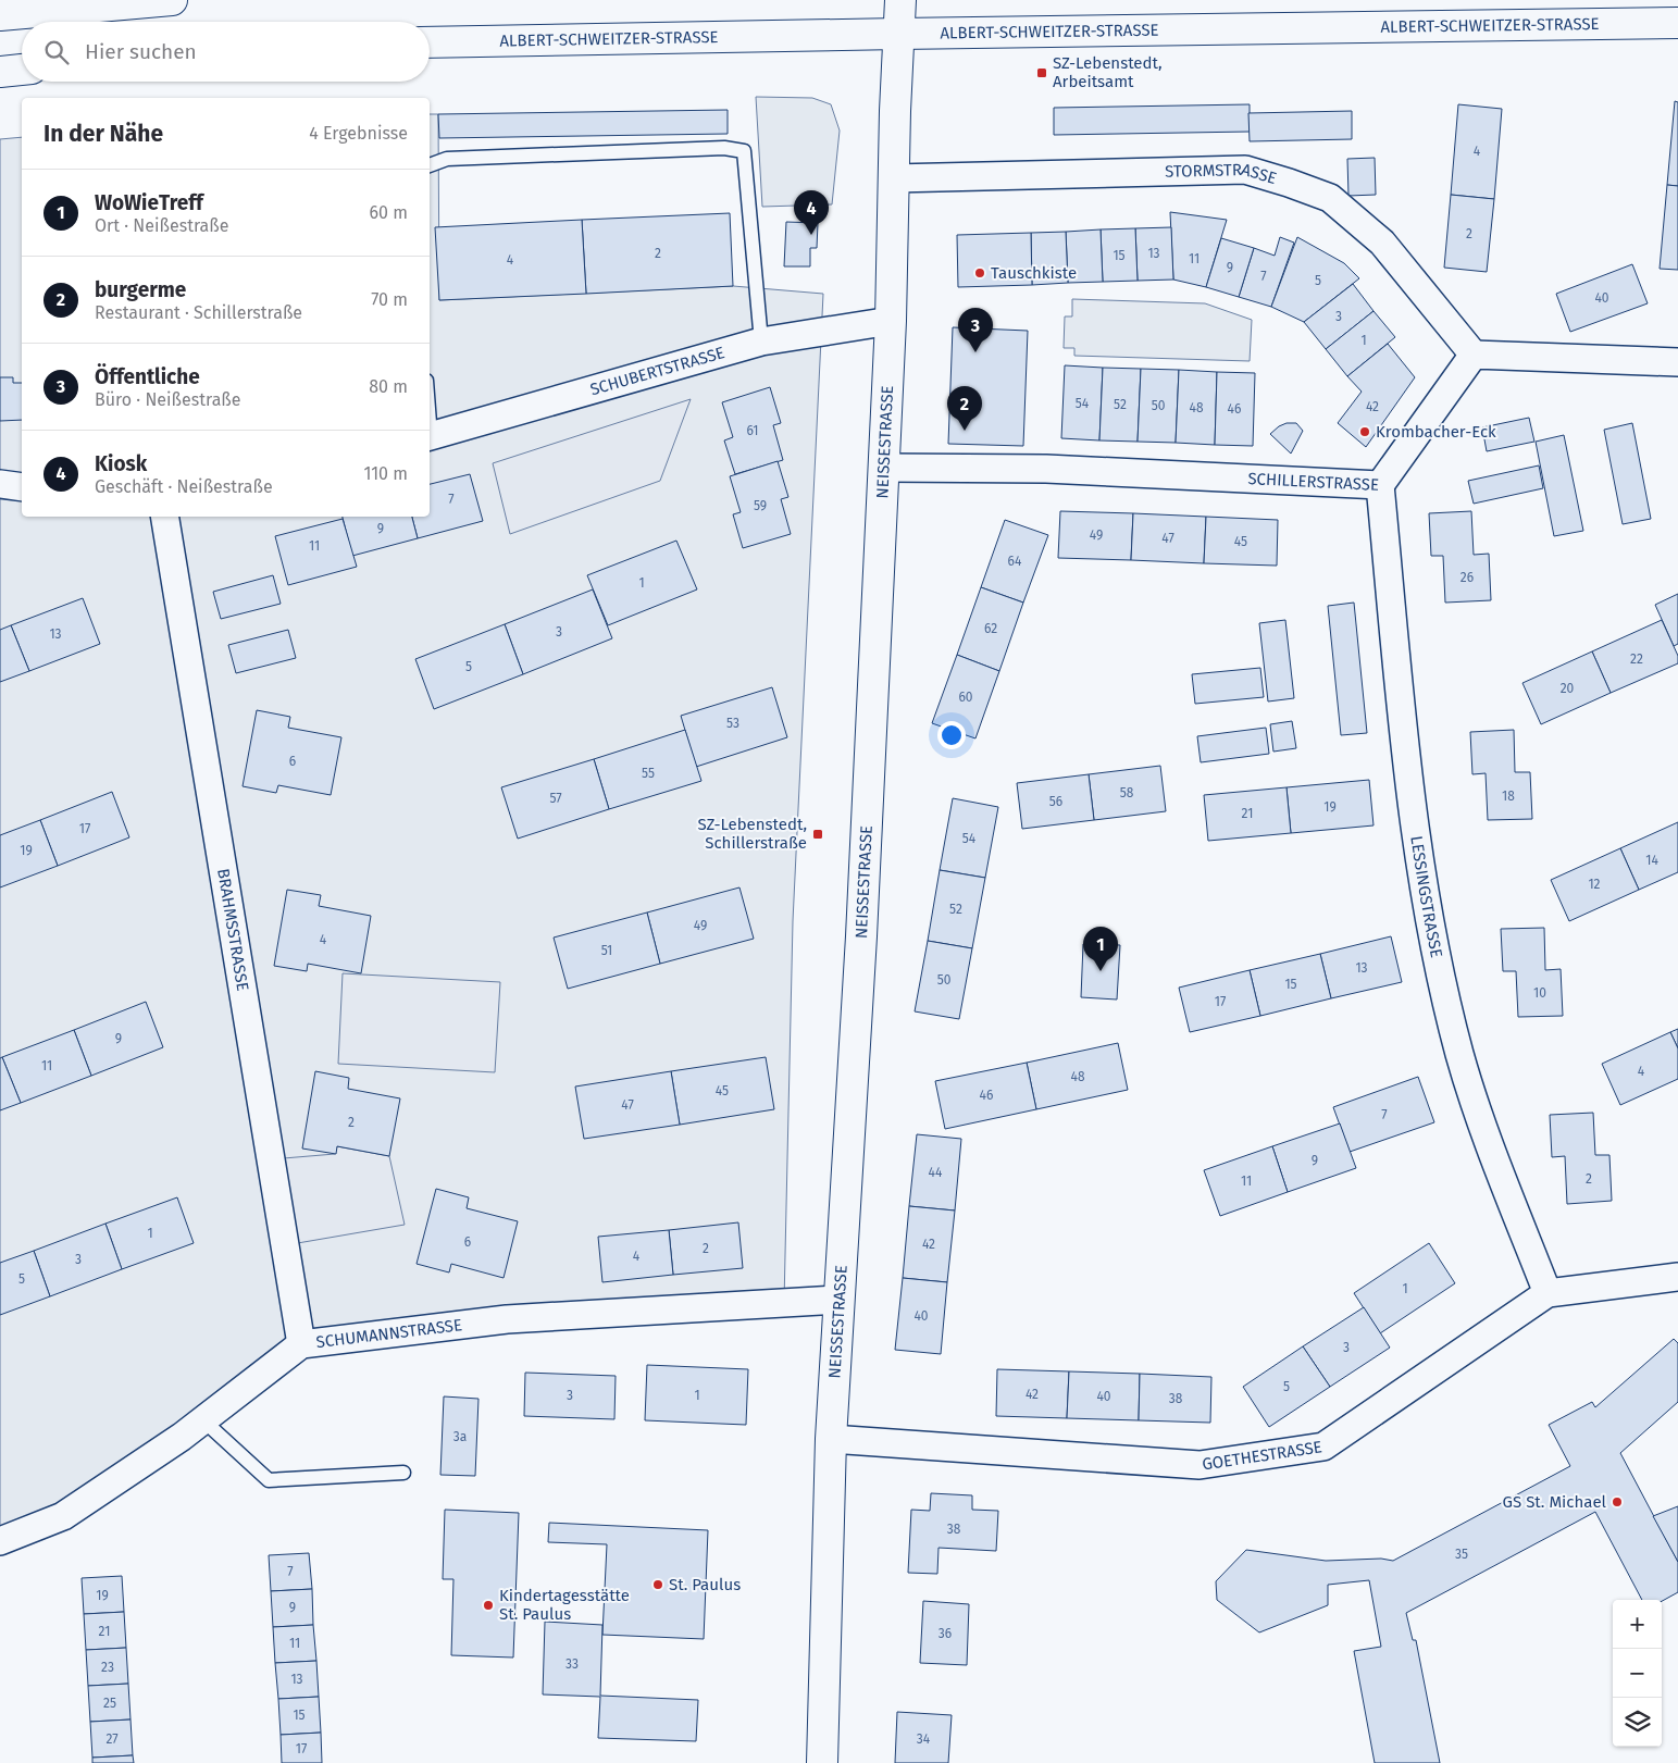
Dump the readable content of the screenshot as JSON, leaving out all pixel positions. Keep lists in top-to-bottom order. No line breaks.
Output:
{"streets":{"street":["ALBERT-SCHWEITZER-STRASSE","STORMSTRASSE","SCHUBERTSTRASSE","NEISSESTRASSE","SCHILLERSTRASSE","LESSINGSTRASSE","BRAHMSSTRASSE","SCHUMANNSTRASSE","GOETHESTRASSE"]},"crossings":[["ALBERT-SCHWEITZER-STRASSE","NEISSESTRASSE"],["STORMSTRASSE","NEISSESTRASSE"],["STORMSTRASSE","SCHILLERSTRASSE"],["SCHUBERTSTRASSE","NEISSESTRASSE"],["NEISSESTRASSE","SCHILLERSTRASSE"],["NEISSESTRASSE","SCHUMANNSTRASSE"],["NEISSESTRASSE","GOETHESTRASSE"],["SCHILLERSTRASSE","LESSINGSTRASSE"],["LESSINGSTRASSE","GOETHESTRASSE"],["BRAHMSSTRASSE","SCHUMANNSTRASSE"]],"places":{"transit":["SZ-Lebenstedt, Arbeitsamt","SZ-Lebenstedt, Schillerstraße"],"other":["Tauschkiste","Krombacher-Eck","GS St. Michael","St. Paulus","Kindertagesstätte St. Paulus"]},"house_numbers":["4","2","2","13","15","11","4","9","7","5","40","3","1","54","52","50","42","48","46","61","7","59","9","49","47","45","11","64","26","1","62","3","13","22","5","20","60","53","6","55","58","18","57","56","19","21","17","54","19","14","12","52","49","4","51","13","50","15","10","17","9","11","4","48","45","46","47","7","2","9","44","2","11","1","6","42","2","4","3","5","1","40","3","5","42","3","1","40","38","3a","38","35","7","19","9","21","36","11","33","23","13","25","15","27","34","17"],"page":{"search":"Hier suchen","heading":["In der Nähe","4 Ergebnisse"],"list":[{"mark":"1","name":"WoWieTreff","note":"Ort · Neißestraße","value":"60 m"},{"mark":"2","name":"burgerme","note":"Restaurant · Schillerstraße","value":"70 m"},{"mark":"3","name":"Öffentliche","note":"Büro · Neißestraße","value":"80 m"},{"mark":"4","name":"Kiosk","note":"Geschäft · Neißestraße","value":"110 m"}],"pins":["4","3","2","1"],"map_buttons":["+","−"]}}
